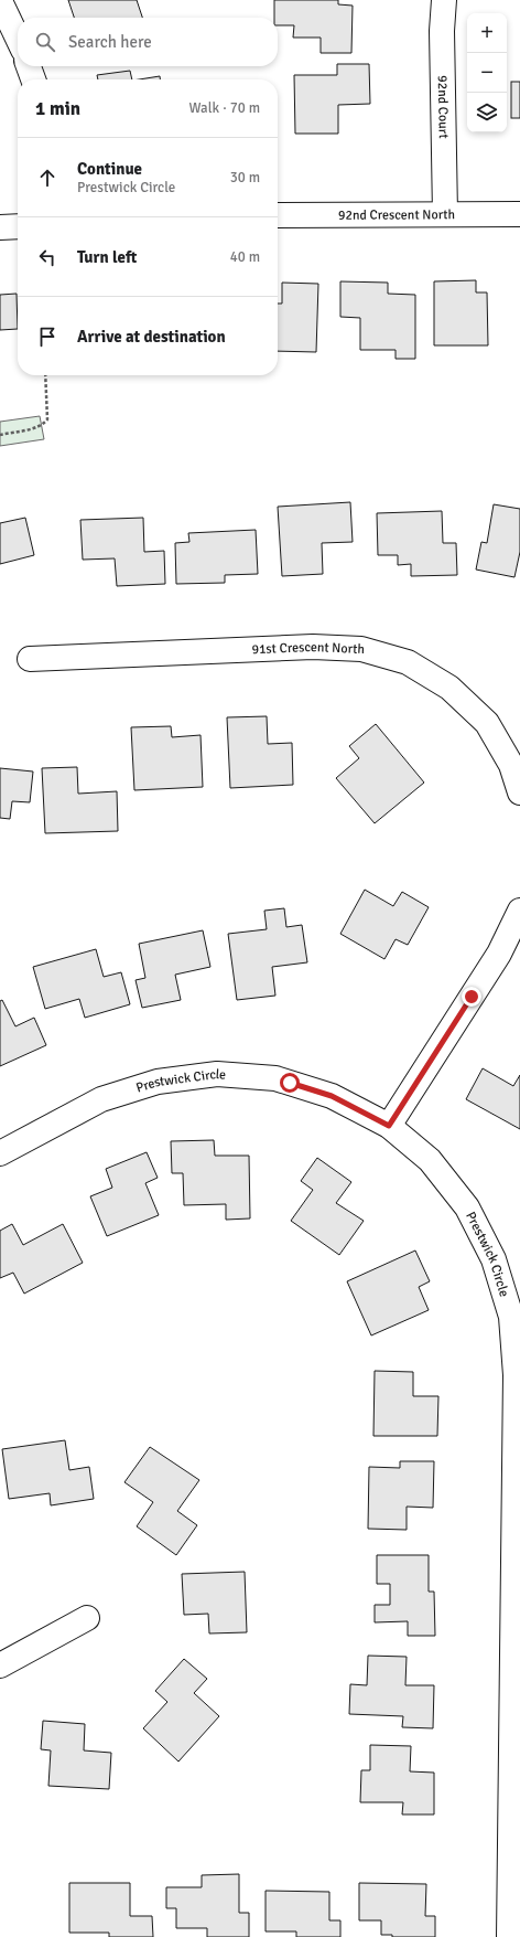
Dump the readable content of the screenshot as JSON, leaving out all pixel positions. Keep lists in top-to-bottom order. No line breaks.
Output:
{"streets":{"street":["92nd Court","92nd Crescent North","91st Crescent North","Prestwick Circle"]},"crossings":[["92nd Court","92nd Crescent North"]],"page":{"map_buttons":["+","−"],"search":"Search here","heading":["1 min","Walk · 70 m"],"list":[["Continue","Prestwick Circle","30 m"],["Turn left","40 m"],"Arrive at destination"]}}
